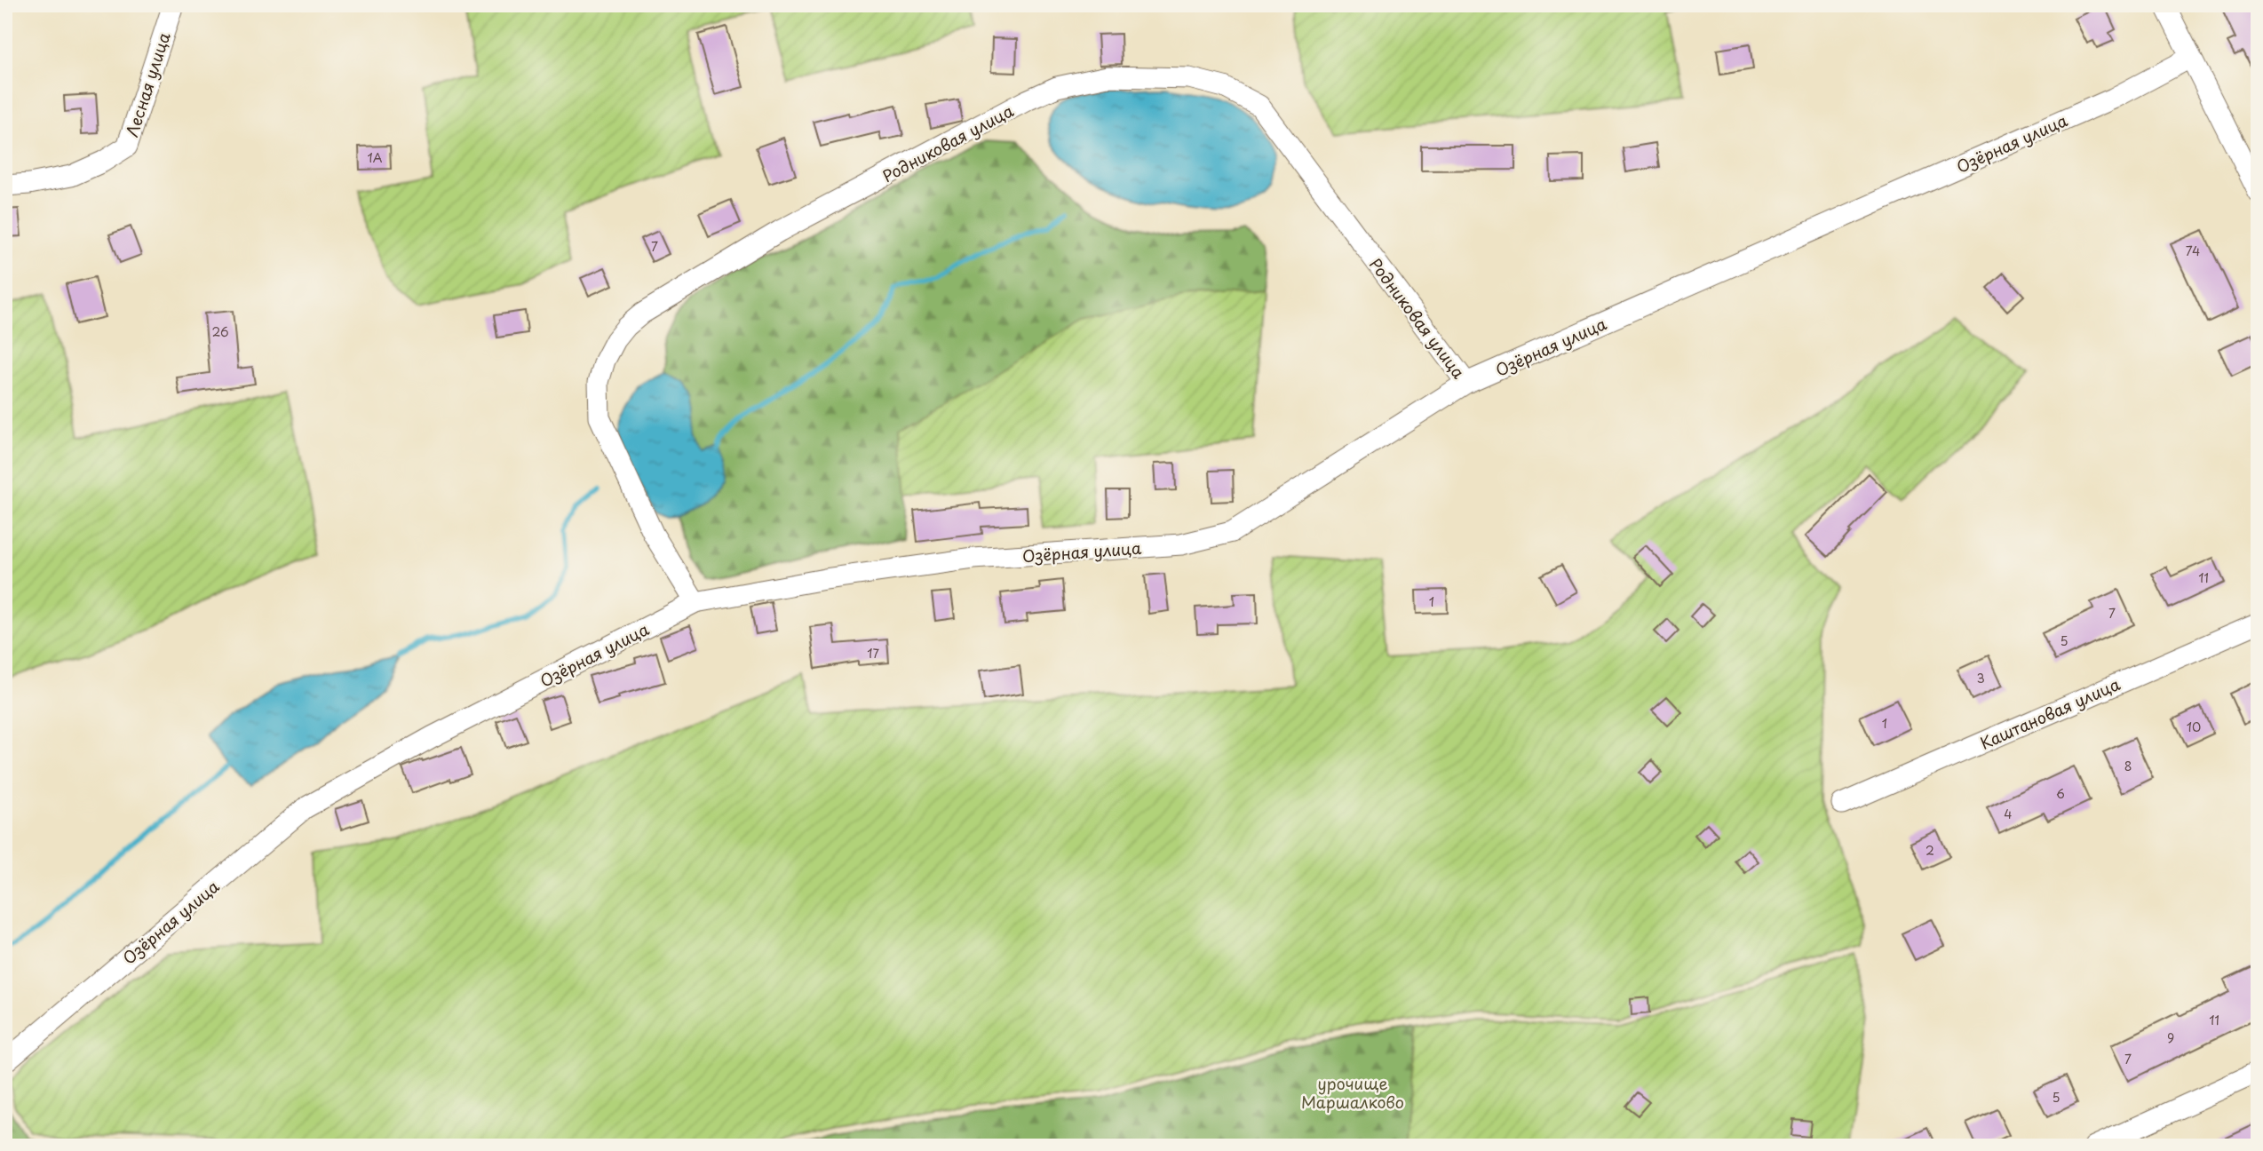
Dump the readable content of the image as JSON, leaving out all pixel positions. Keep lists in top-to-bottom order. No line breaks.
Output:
{"streets":{"street":["Лесная улица","Родниковая улица","Озёрная улица","Каштановая улица"]},"crossings":[["Родниковая улица","Озёрная улица"]],"parks":["урочище Маршалково"],"house_numbers":["1А","7","74","26","11","1","7","5","17","3","1","10","8","6","4","2","11","9","7","5"]}
